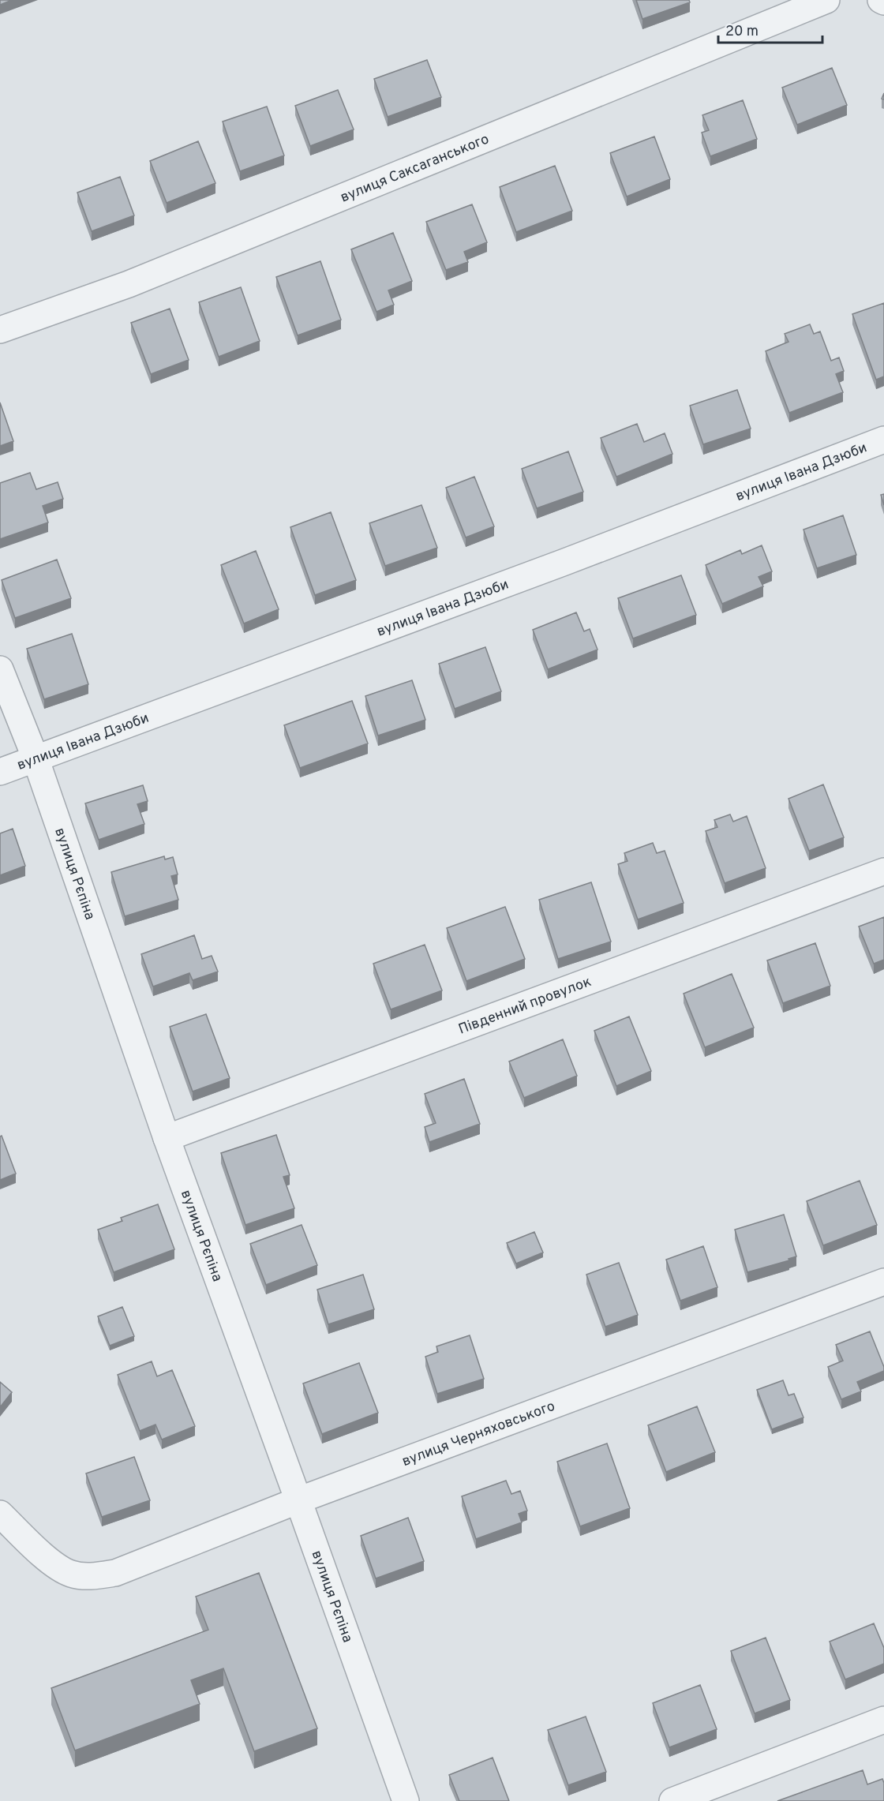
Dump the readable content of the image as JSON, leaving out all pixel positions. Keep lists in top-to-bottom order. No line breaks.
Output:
{"streets":{"street":["вулиця Саксаганського","вулиця Івана Дзюби","вулиця Рєпіна","Південний провулок","вулиця Черняховського"]},"crossings":[["вулиця Івана Дзюби","вулиця Рєпіна"],["вулиця Рєпіна","Південний провулок"],["вулиця Рєпіна","вулиця Черняховського"]],"scale_bar":"20 m"}
